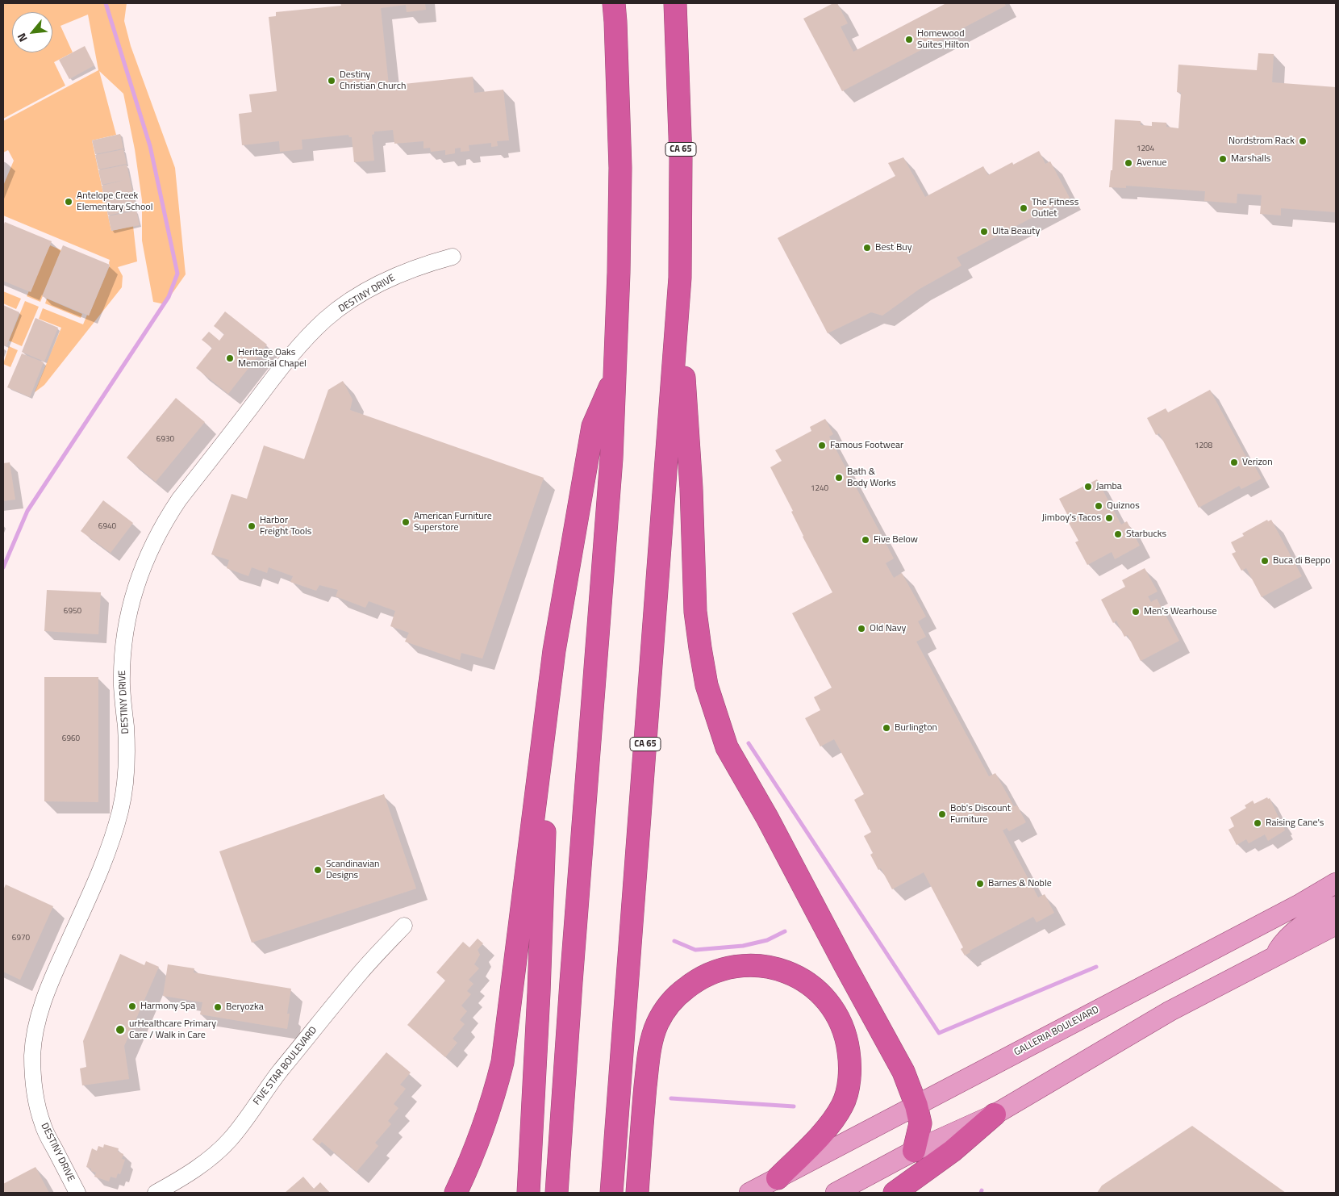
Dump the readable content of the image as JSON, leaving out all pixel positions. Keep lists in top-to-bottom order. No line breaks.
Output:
{"streets":{"highway":["CA 65"],"main road":["GALLERIA BOULEVARD"],"street":["DESTINY DRIVE","FIVE STAR BOULEVARD"]},"places":["Homewood Suites Hilton","Destiny Christian Church","Nordstrom Rack","Marshalls","Avenue","Antelope Creek Elementary School","The Fitness Outlet","Ulta Beauty","Best Buy","Heritage Oaks Memorial Chapel","Famous Footwear","Verizon","Bath & Body Works","Jamba","Quiznos","Jimboy's Tacos","American Furniture Superstore","Harbor Freight Tools","Starbucks","Five Below","Buca di Beppo","Men's Wearhouse","Old Navy","Burlington","Bob's Discount Furniture","Raising Cane's","Scandinavian Designs","Barnes & Noble","Harmony Spa","Beryozka","urHealthcare Primary Care / Walk in Care"],"house_numbers":["1204","6930","1208","1240","6940","6950","6960","6970"],"north":"bottom left"}
